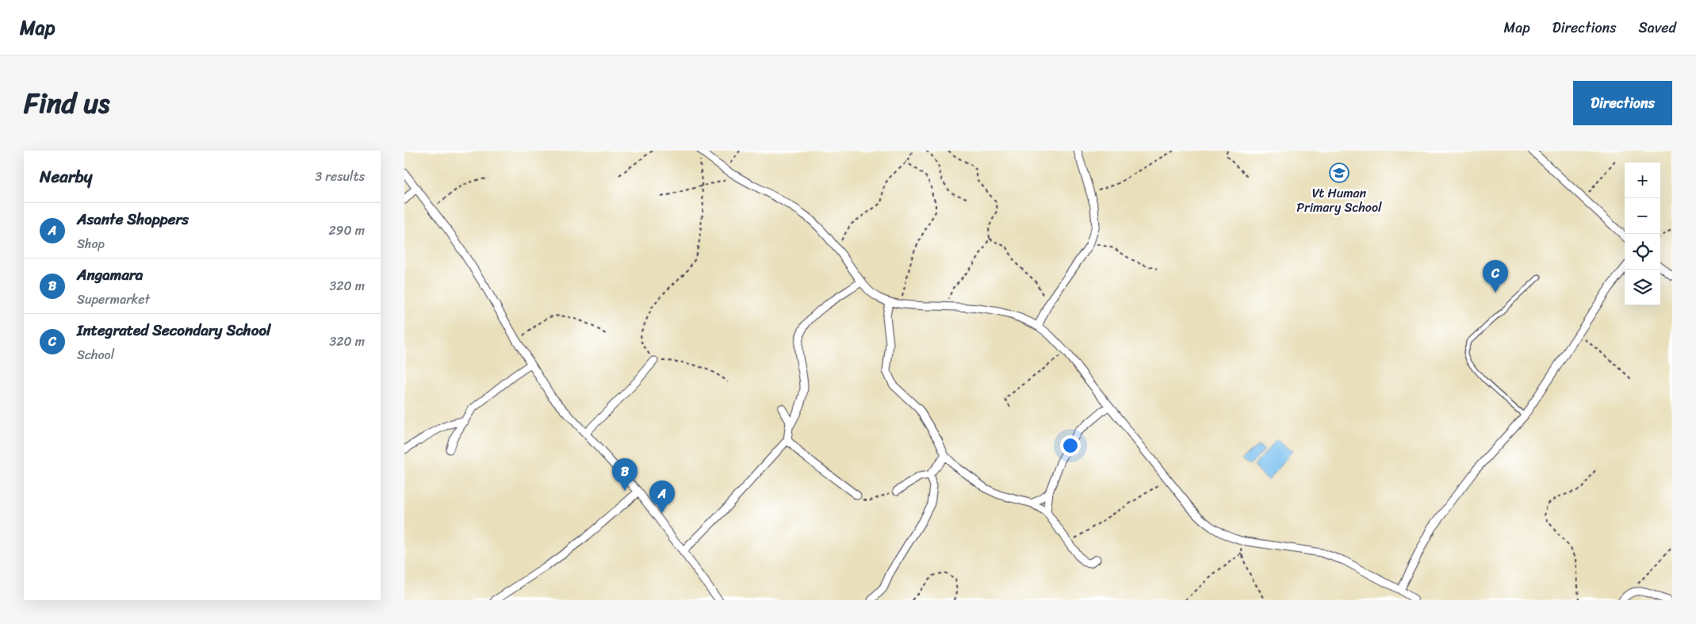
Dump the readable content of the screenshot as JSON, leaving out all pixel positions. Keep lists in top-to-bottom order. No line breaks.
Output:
{"places":{"school or university":["Vt Human Primary School"]},"page":{"header":"Map","nav":["Map","Directions","Saved"],"title":"Find us","buttons":"Directions","heading":["Nearby","3 results"],"map_buttons":["+","−"],"list":[{"mark":"A","name":"Asante Shoppers","note":"Shop","value":"290 m"},{"mark":"B","name":"Angamara","note":"Supermarket","value":"320 m"},{"mark":"C","name":"Integrated Secondary School","note":"School","value":"320 m"}],"pins":["C","B","A"]}}
